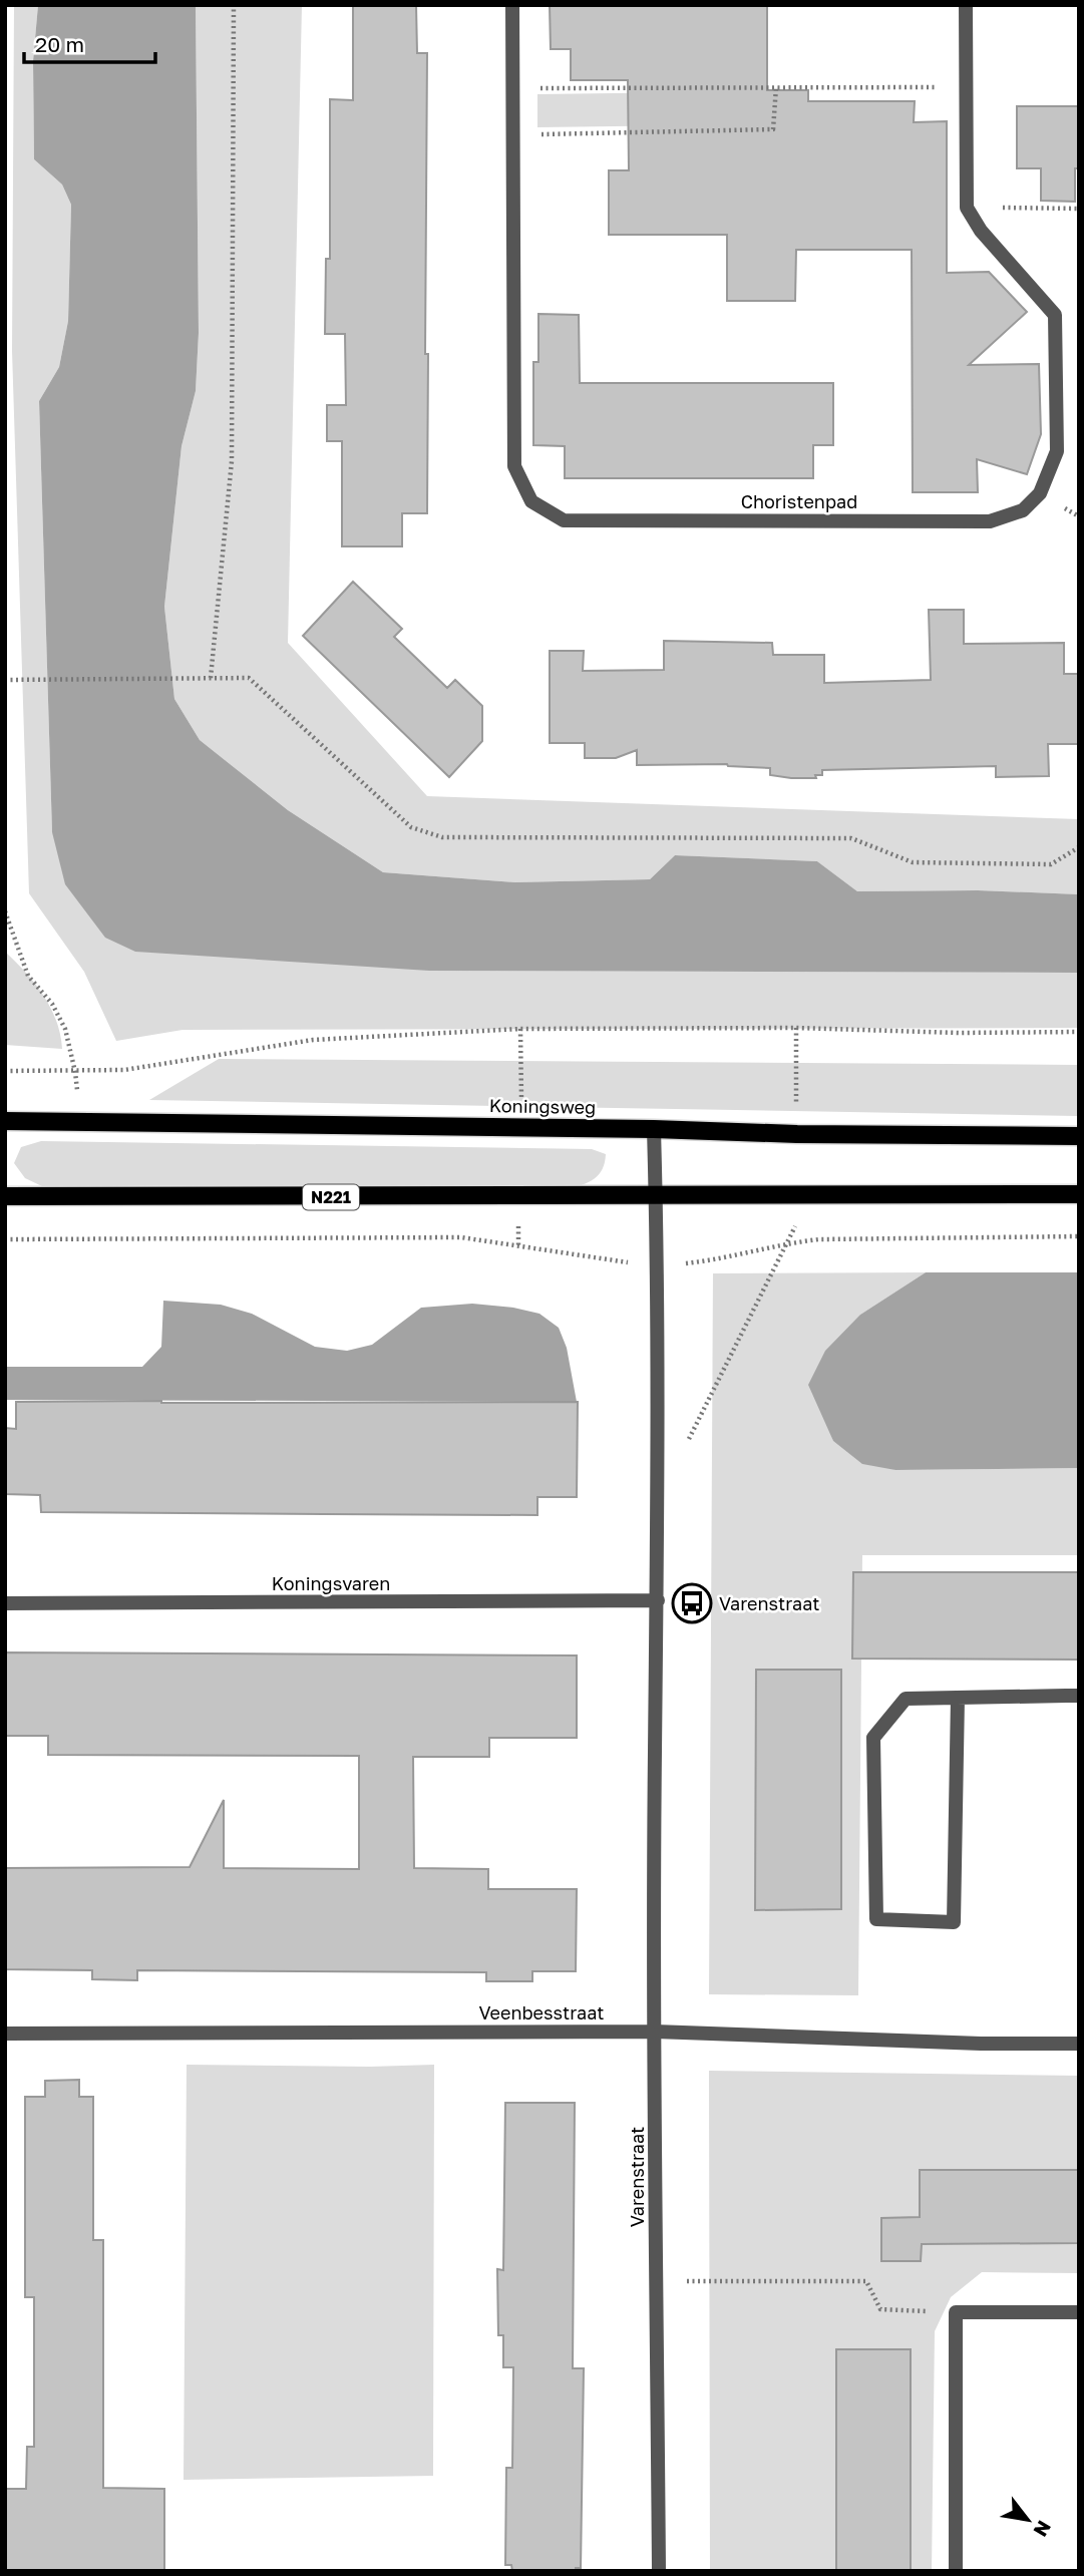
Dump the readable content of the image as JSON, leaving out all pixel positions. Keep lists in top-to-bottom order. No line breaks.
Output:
{"streets":{"main road":["Koningsweg","N221"],"street":["Choristenpad","Koningsvaren","Veenbesstraat","Varenstraat"]},"crossings":[["Koningsweg","Varenstraat"],["N221","Varenstraat"],["Koningsvaren","Varenstraat"],["Veenbesstraat","Varenstraat"]],"places":{"bus stop":["Varenstraat"]},"scale_bar":"20 m","north":"bottom right"}
